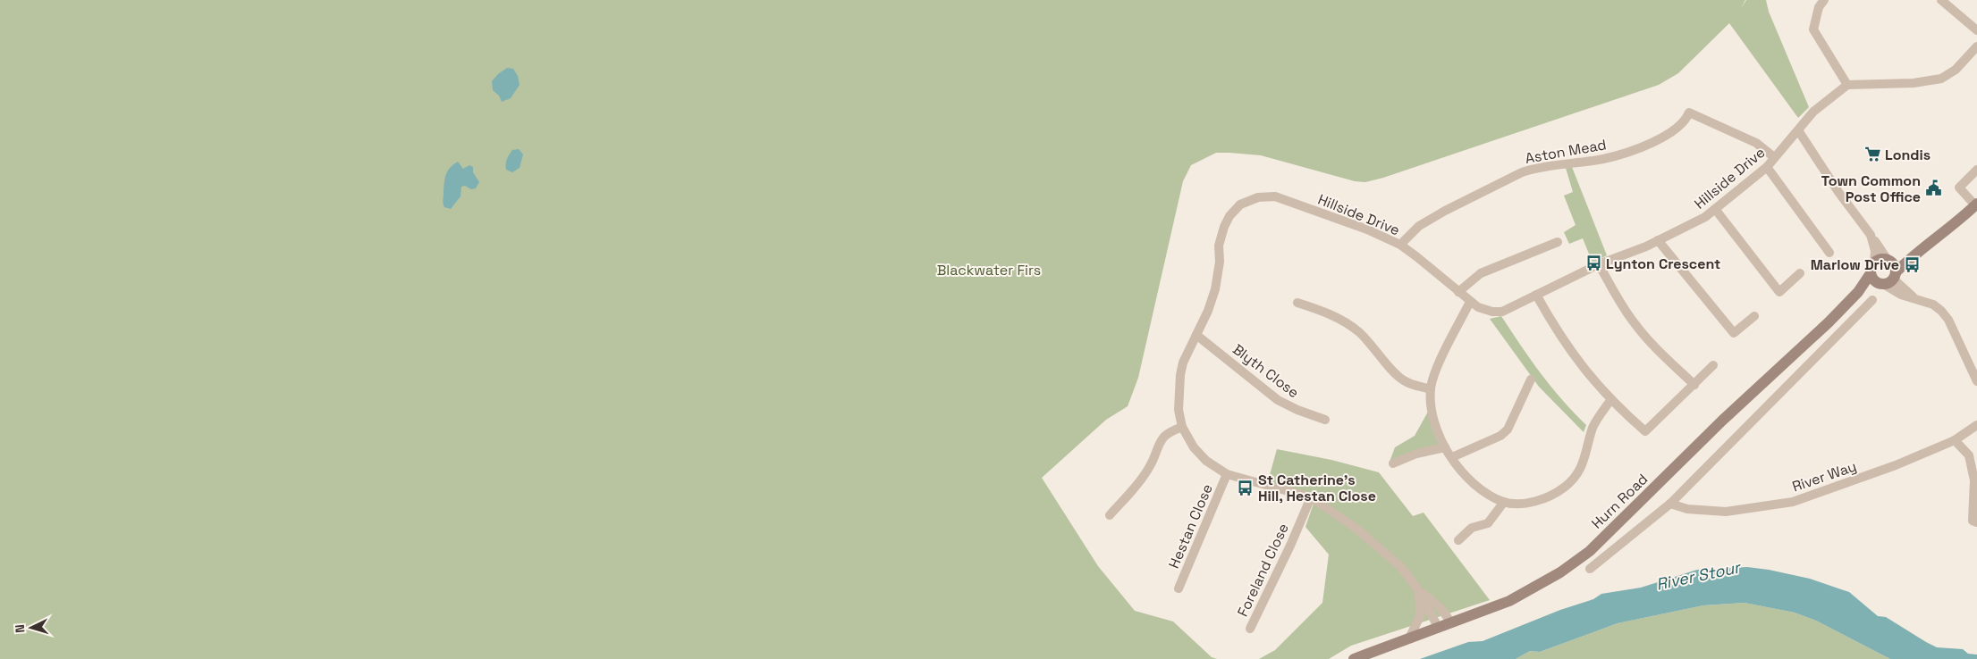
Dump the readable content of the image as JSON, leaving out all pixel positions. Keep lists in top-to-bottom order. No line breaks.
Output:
{"streets":{"main road":["Hurn Road"],"street":["Aston Mead","Hillside Drive","Blyth Close","River Way","Hestan Close","Foreland Close"]},"crossings":[["Aston Mead","Hillside Drive"],["Hillside Drive","Blyth Close"],["Hillside Drive","Hurn Road"],["Hillside Drive","Hestan Close"],["Hillside Drive","Foreland Close"]],"water":["River Stour"],"parks":["Blackwater Firs"],"places":{"supermarket":["Londis"],"public building":["Town Common Post Office"],"bus stop":["Lynton Crescent","Marlow Drive","St Catherine's Hill, Hestan Close"]},"north":"left"}
